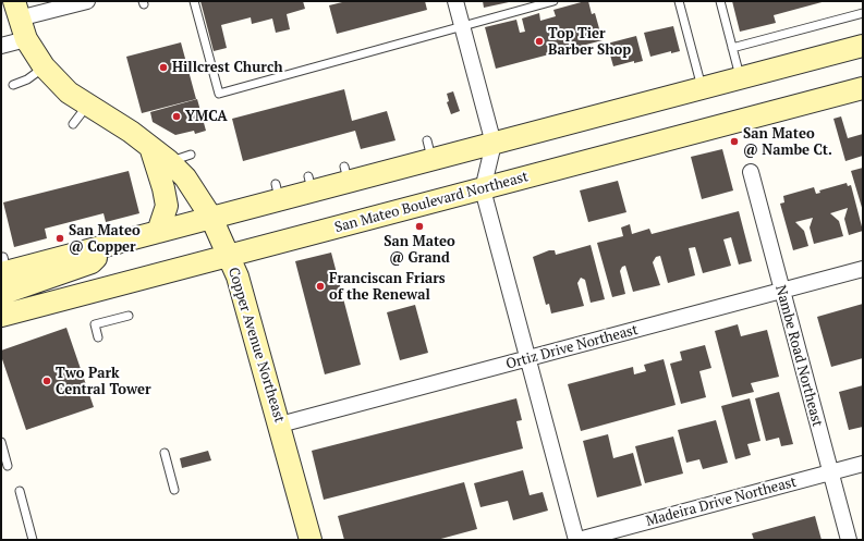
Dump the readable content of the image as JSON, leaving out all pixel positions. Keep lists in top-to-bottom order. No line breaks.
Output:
{"streets":{"main road":["San Mateo Boulevard Northeast","Copper Avenue Northeast"],"street":["Ortiz Drive Northeast","Nambe Road Northeast","Madeira Drive Northeast"]},"crossings":[["San Mateo Boulevard Northeast","Copper Avenue Northeast"],["Copper Avenue Northeast","Ortiz Drive Northeast"],["Ortiz Drive Northeast","Nambe Road Northeast"],["Nambe Road Northeast","Madeira Drive Northeast"]],"places":["Top Tier Barber Shop","Hillcrest Church","YMCA","San Mateo @ Nambe Ct.","San Mateo @ Grand","San Mateo @ Copper","Franciscan Friars of the Renewal","Two Park Central Tower"]}
